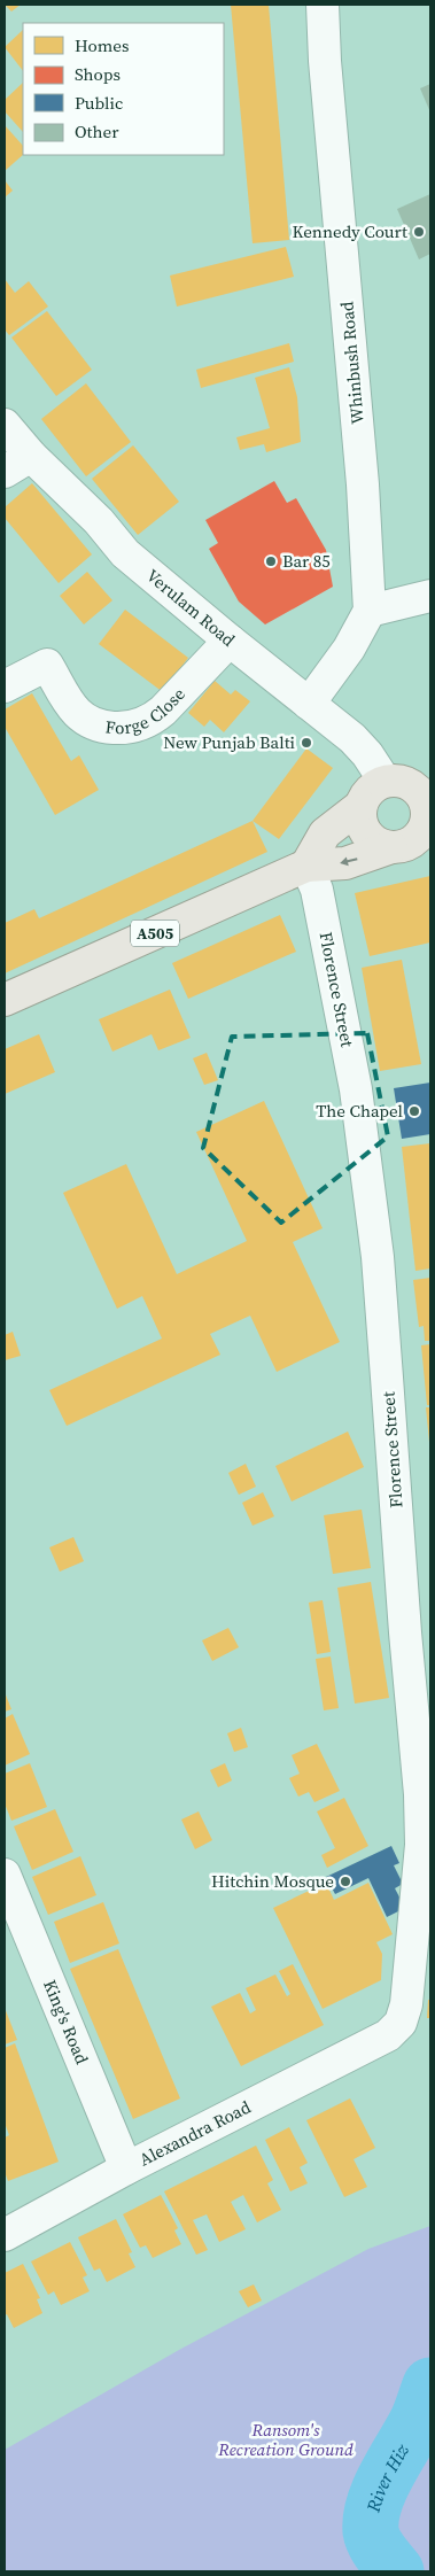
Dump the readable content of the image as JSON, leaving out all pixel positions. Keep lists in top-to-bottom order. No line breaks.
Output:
{"streets":{"main road":["A505"],"street":["Whinbush Road","Verulam Road","Forge Close","Florence Street","King's Road","Alexandra Road"]},"crossings":[["Verulam Road","Forge Close"],["Verulam Road","A505"],["A505","Florence Street"],["Florence Street","Alexandra Road"],["King's Road","Alexandra Road"]],"water":["River Hiz"],"parks":["Ransom's Recreation Ground"],"places":["Kennedy Court","Bar 85","New Punjab Balti","The Chapel","Hitchin Mosque"],"legend":["Homes","Shops","Public","Other"]}
